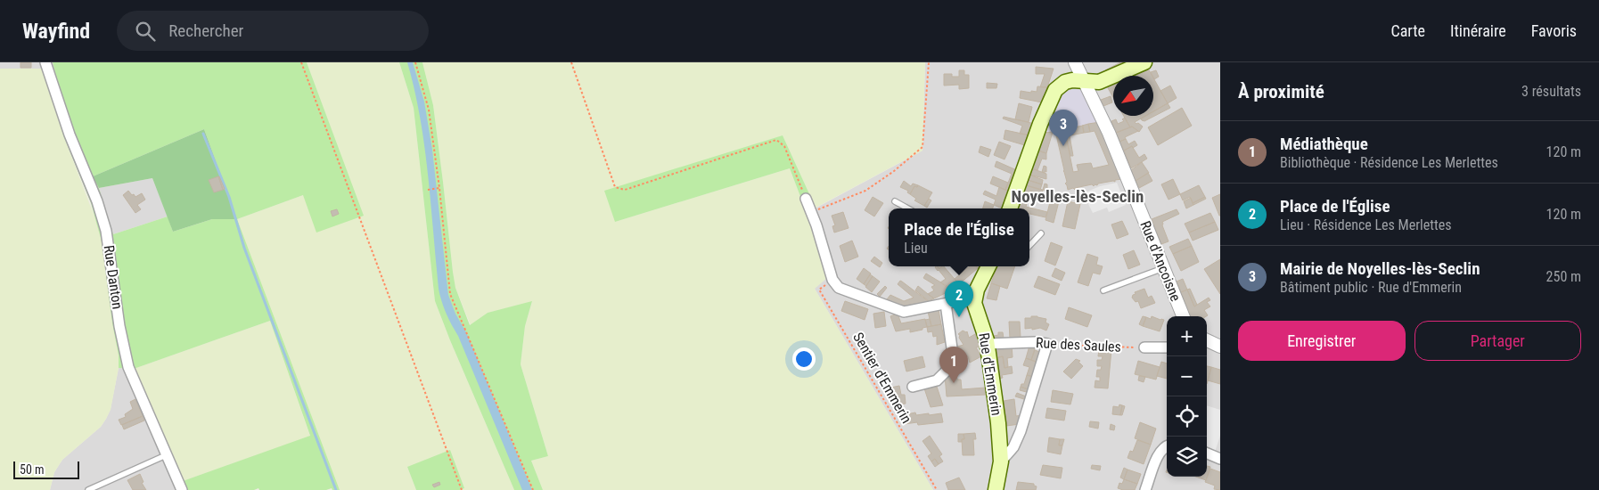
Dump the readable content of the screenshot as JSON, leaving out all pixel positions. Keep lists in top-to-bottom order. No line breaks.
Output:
{"streets":{"main road":["Rue d'Emmerin"],"street":["Rue d'Ancoisne","Rue Danton","Rue des Saules"],"path":["Sentier d'Emmerin"]},"crossings":[["Rue des Saules","Rue d'Emmerin"]],"districts":["Noyelles-lès-Seclin"],"scale_bar":"50 m","north":"bottom left","page":{"header":"Wayfind","search":"Rechercher","nav":["Carte","Itinéraire","Favoris"],"heading":["À proximité","3 résultats"],"pins":["3","2","1"],"list":[{"mark":"1","name":"Médiathèque","note":"Bibliothèque · Résidence Les Merlettes","value":"120 m"},{"mark":"2","name":"Place de l'Église","note":"Lieu · Résidence Les Merlettes","value":"120 m"},{"mark":"3","name":"Mairie de Noyelles-lès-Seclin","note":"Bâtiment public · Rue d'Emmerin","value":"250 m"}],"popup":["Place de l'Église","Lieu"],"buttons":["Enregistrer","Partager"],"map_buttons":["+","−"],"scale":"50 m"}}
